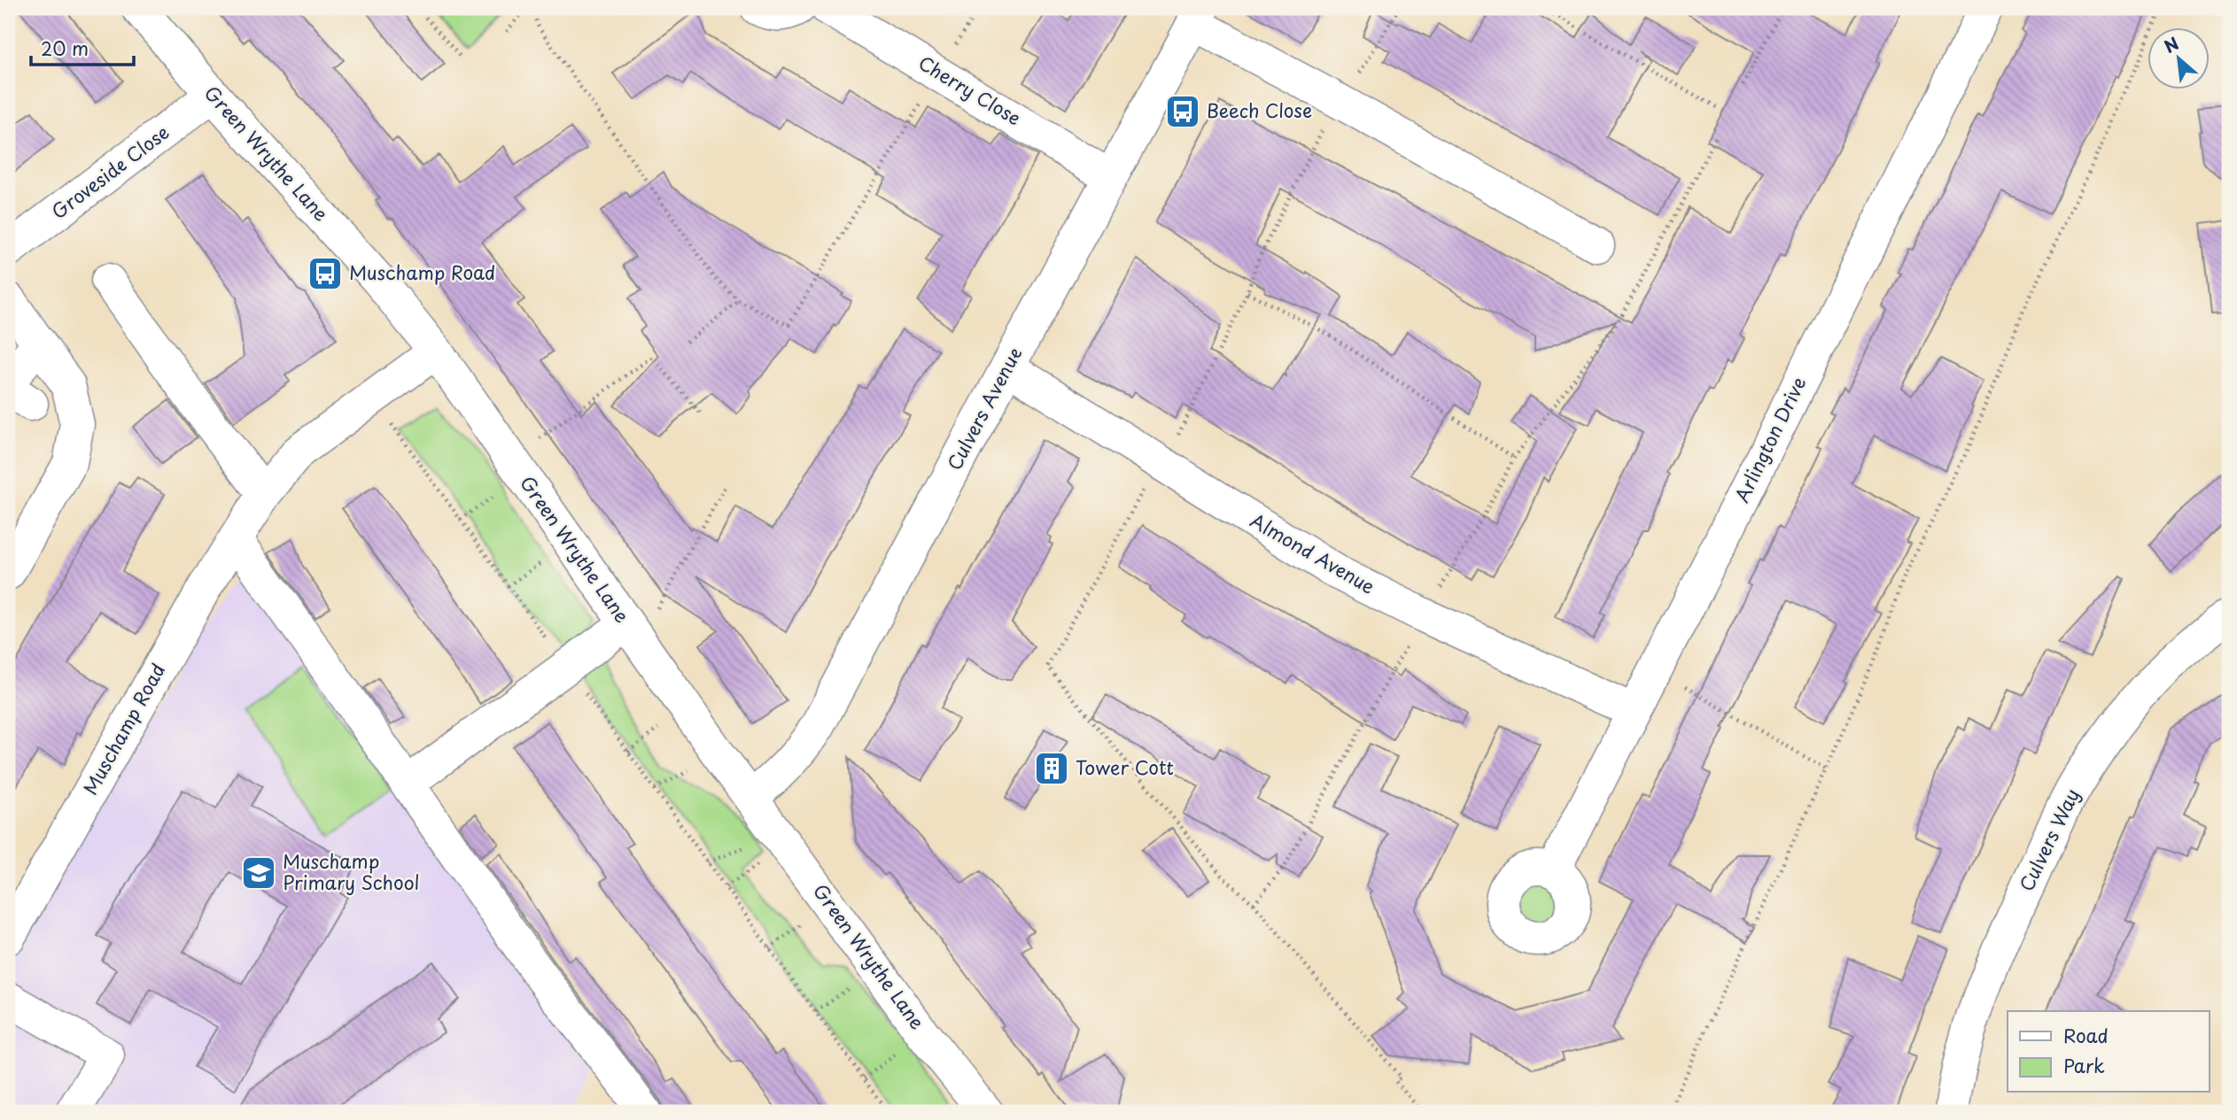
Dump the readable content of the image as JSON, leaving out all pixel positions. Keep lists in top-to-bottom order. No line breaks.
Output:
{"streets":{"street":["Cherry Close","Green Wrythe Lane","Groveside Close","Culvers Avenue","Arlington Drive","Almond Avenue","Muschamp Road","Culvers Way"]},"crossings":[["Cherry Close","Culvers Avenue"],["Green Wrythe Lane","Groveside Close"],["Green Wrythe Lane","Culvers Avenue"],["Green Wrythe Lane","Muschamp Road"],["Culvers Avenue","Almond Avenue"],["Arlington Drive","Almond Avenue"]],"places":{"bus stop":["Beech Close","Muschamp Road"],"building":["Tower Cott"],"school or university":["Muschamp Primary School"]},"legend":["Road","Park"],"scale_bar":"20 m","north":"top left"}
